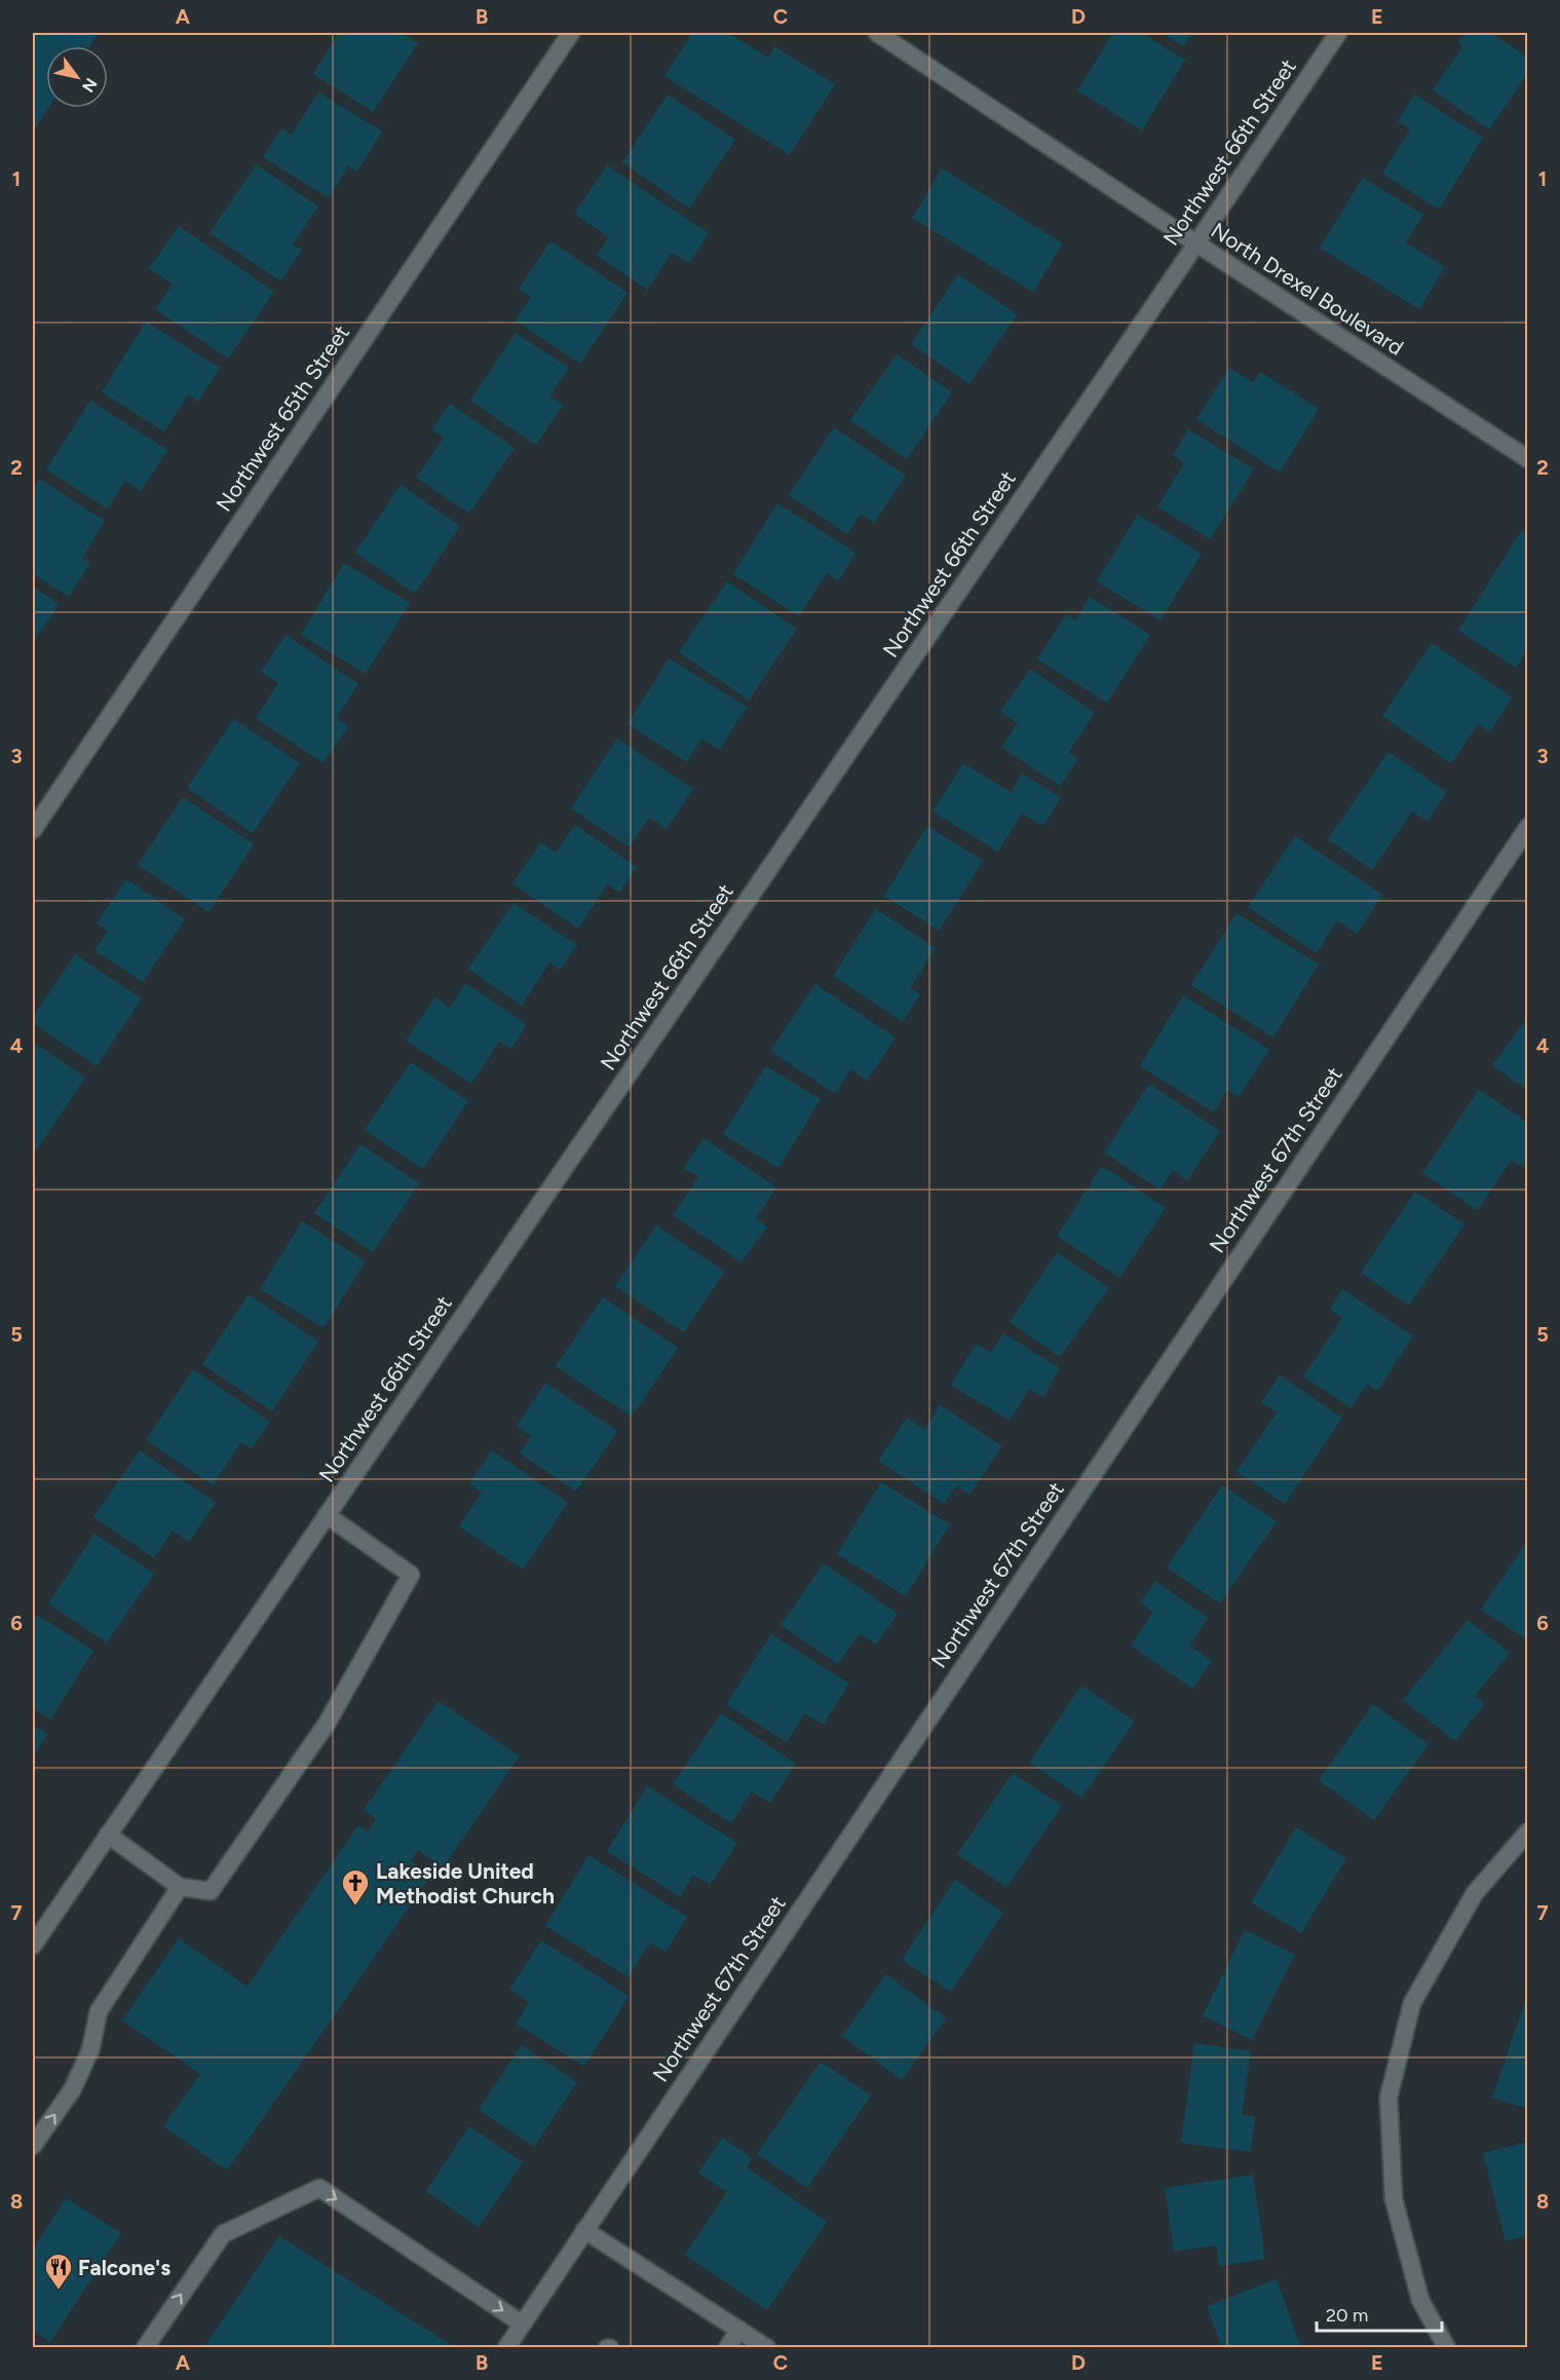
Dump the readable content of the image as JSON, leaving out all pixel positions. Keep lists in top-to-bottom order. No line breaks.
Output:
{"streets":{"street":["Northwest 66th Street","North Drexel Boulevard","Northwest 65th Street","Northwest 67th Street"]},"crossings":[["Northwest 66th Street","North Drexel Boulevard"]],"places":{"church":["Lakeside United Methodist Church"],"restaurant":["Falcone's"]},"scale_bar":"20 m","north":"bottom right","grid":{"columns":["A","B","C","D","E"],"rows":["1","2","3","4","5","6","7","8"]}}
